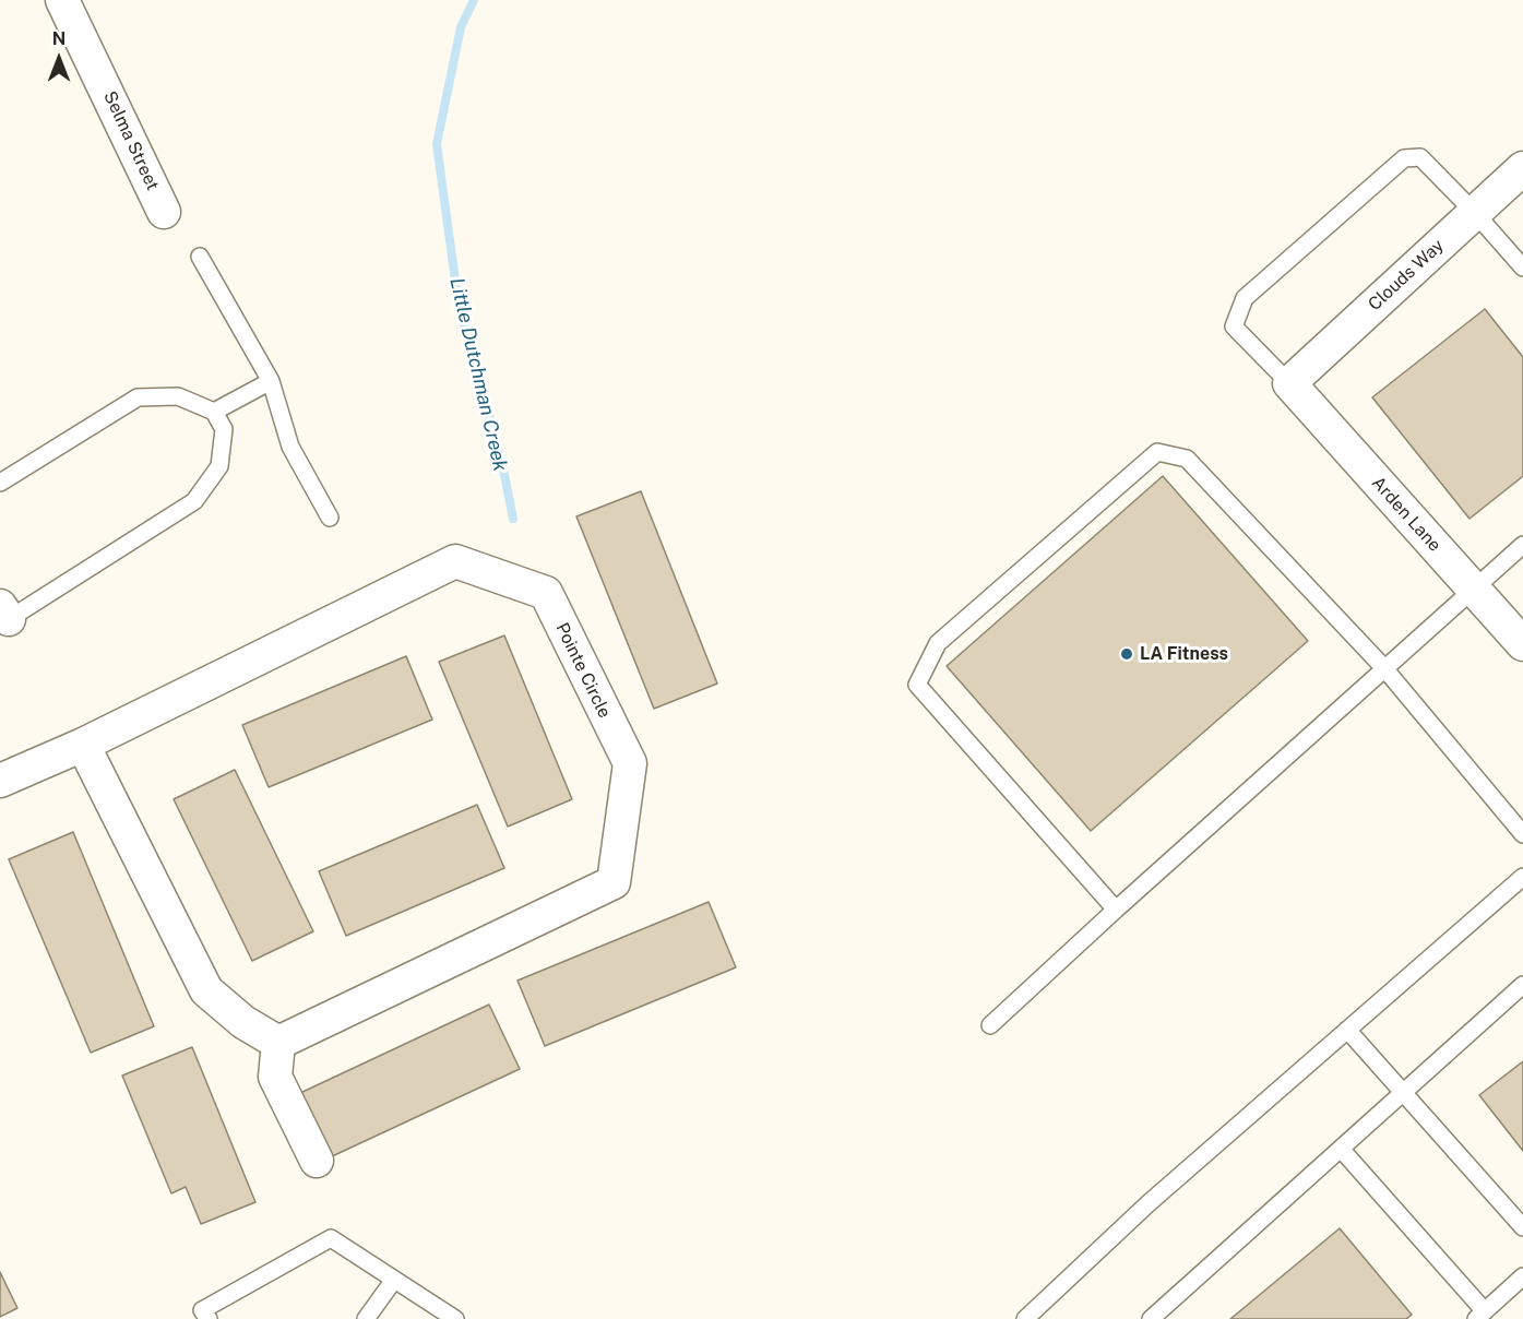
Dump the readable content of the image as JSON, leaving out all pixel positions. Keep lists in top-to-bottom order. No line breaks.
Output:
{"streets":{"street":["Selma Street","Clouds Way","Arden Lane","Pointe Circle"]},"crossings":[["Clouds Way","Arden Lane"]],"water":["Little Dutchman Creek"],"places":["LA Fitness"],"north":"top"}
